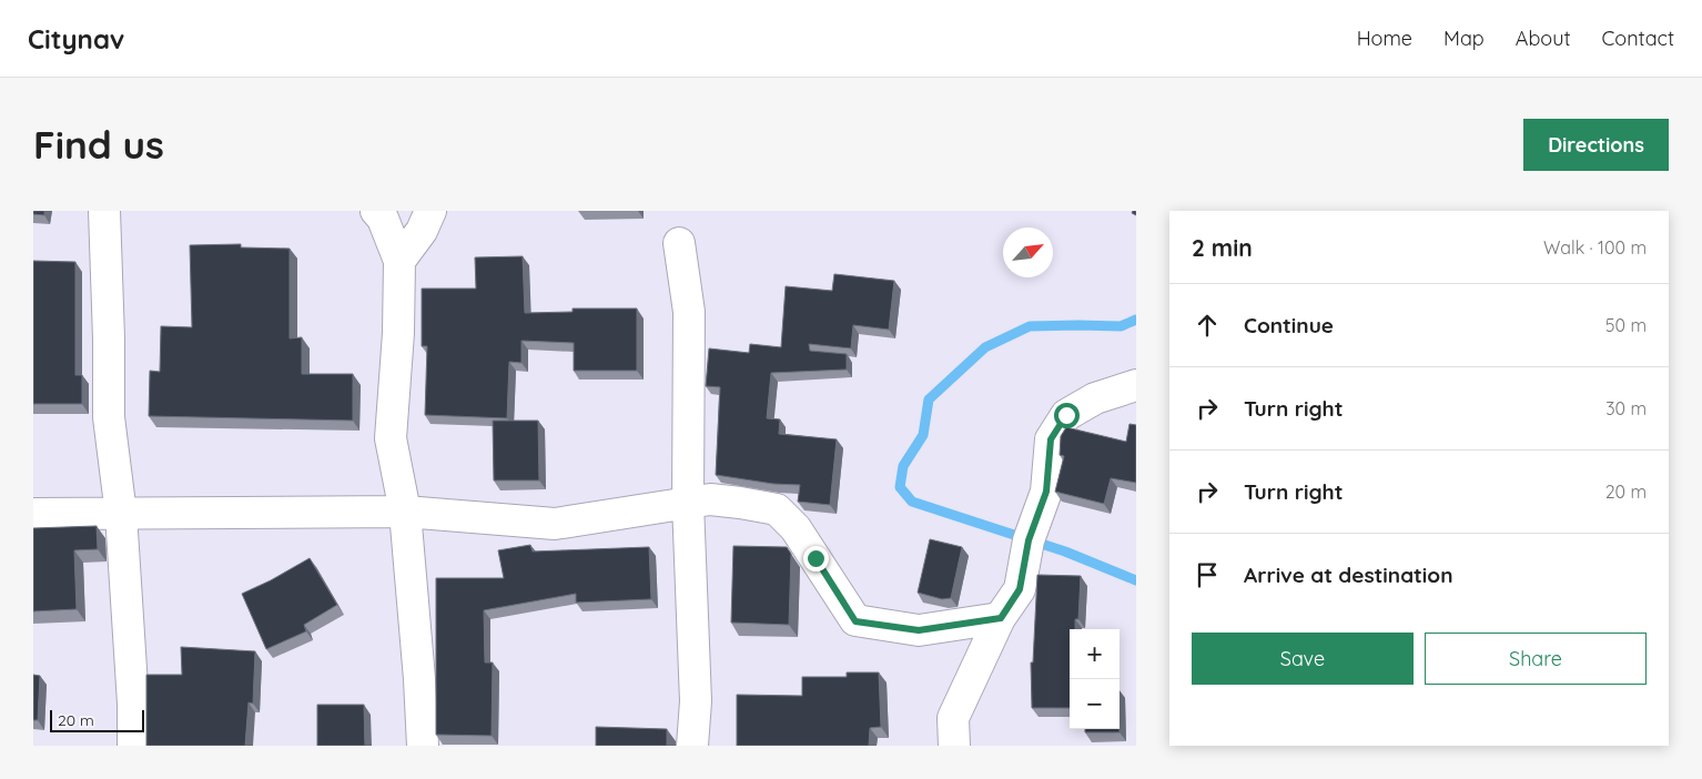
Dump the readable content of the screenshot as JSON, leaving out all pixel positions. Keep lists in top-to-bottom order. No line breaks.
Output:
{"scale_bar":"20 m","north":"top right","page":{"header":"Citynav","nav":["Home","Map","About","Contact"],"buttons":["Directions",["Save","Share"]],"title":"Find us","heading":["2 min","Walk · 100 m"],"list":[["Continue","50 m"],["Turn right","30 m"],["Turn right","20 m"],"Arrive at destination"],"map_buttons":["+","−"],"scale":"20 m"}}
